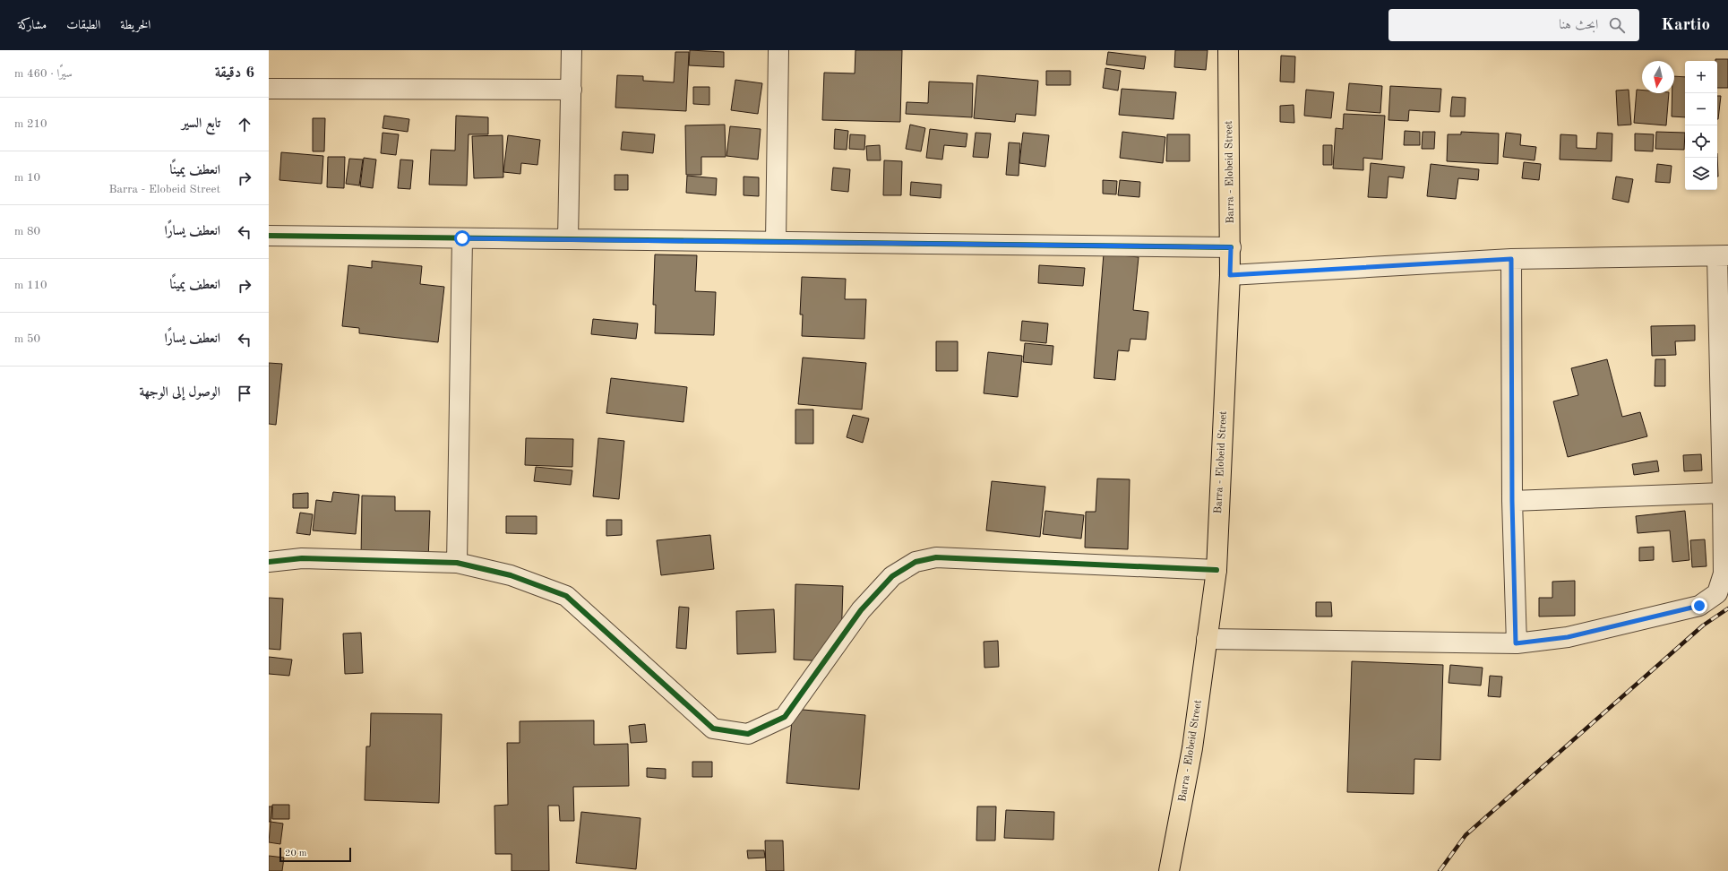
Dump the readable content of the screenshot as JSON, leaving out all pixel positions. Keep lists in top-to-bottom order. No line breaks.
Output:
{"streets":{"main road":["Barra - Elobeid Street"]},"scale_bar":"20 m","north":"bottom","page":{"header":"Kartio","search":"ابحث هنا","nav":["الخريطة","الطبقات","مشاركة"],"heading":["6 دقيقة","سيرًا · 460 m"],"map_buttons":["+","−"],"list":[["تابع السير","210 m"],["انعطف يمينًا","Barra - Elobeid Street","10 m"],["انعطف يسارًا","80 m"],["انعطف يمينًا","110 m"],["انعطف يسارًا","50 m"],"الوصول إلى الوجهة"],"scale":"20 m"}}
